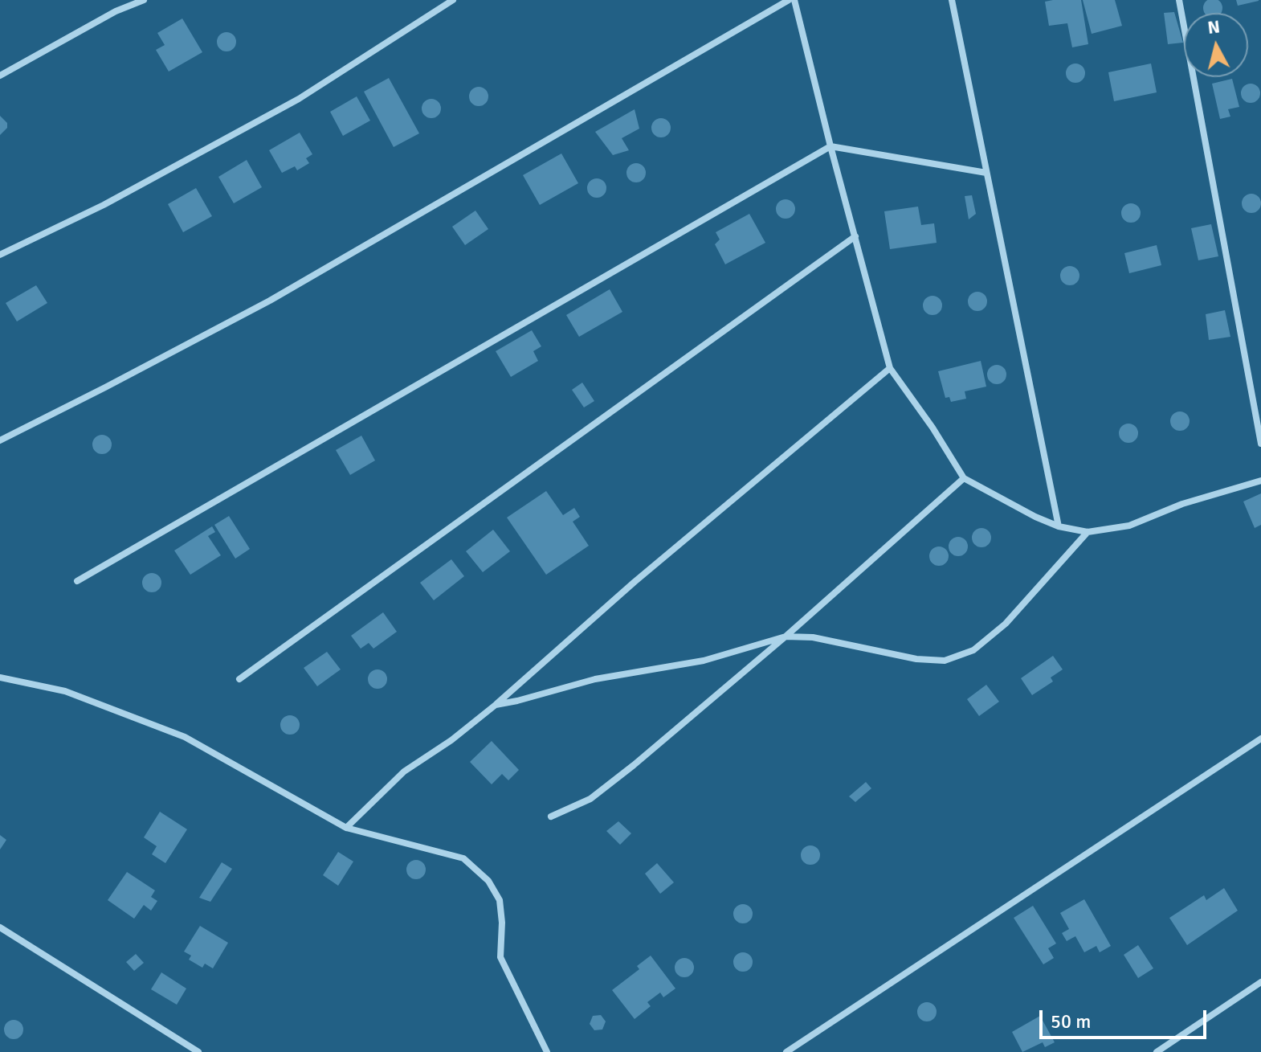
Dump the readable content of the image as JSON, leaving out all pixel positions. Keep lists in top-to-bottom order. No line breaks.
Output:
{"scale_bar":"50 m","north":"top"}
